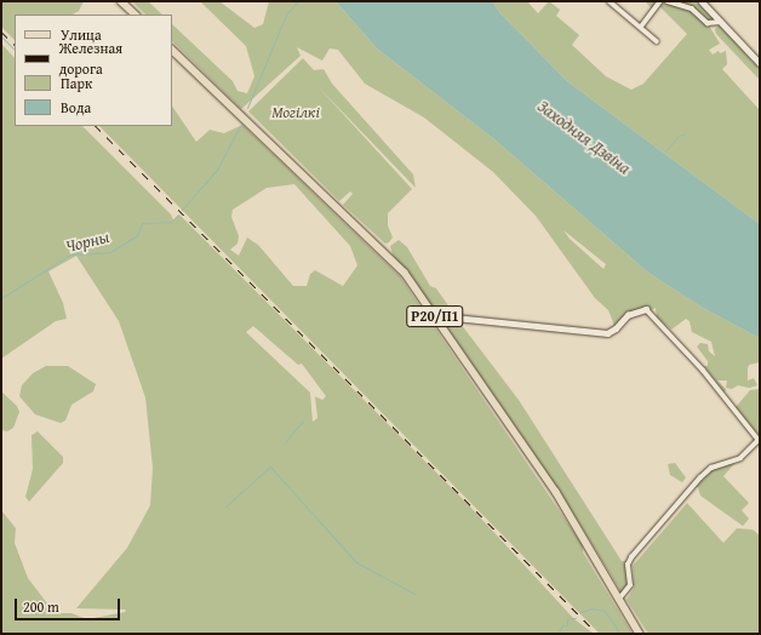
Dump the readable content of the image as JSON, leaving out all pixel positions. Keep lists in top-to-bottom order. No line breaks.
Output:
{"streets":{"main road":["Р20/П1"]},"water":["Заходняя Дзвіна","Чорны"],"parks":["Могілкі"],"legend":["Улица","Железная дорога","Парк","Вода"],"scale_bar":"200 m"}
